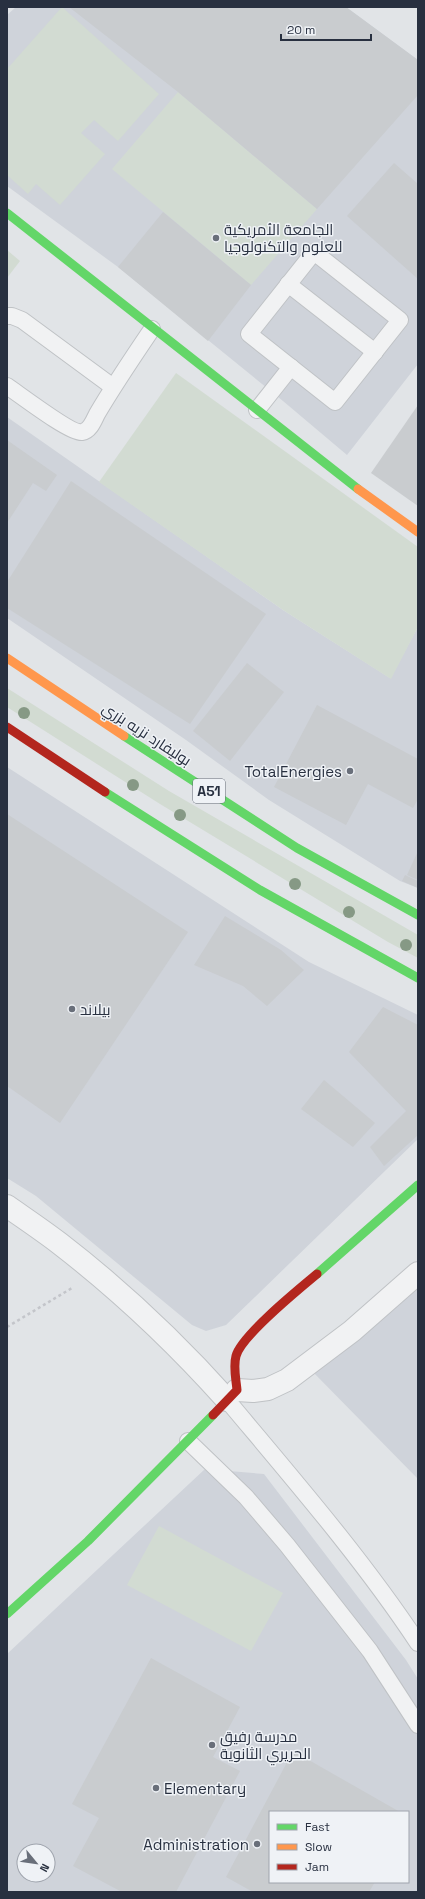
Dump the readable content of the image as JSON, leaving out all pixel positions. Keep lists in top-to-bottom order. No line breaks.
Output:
{"streets":{"main road":["بوليفارد نزيه بزري","A51"]},"places":["الجامعة الأمريكية للعلوم والتكنولوجيا","TotalEnergies","بيلاند","مدرسة رفيق الحريري الثانوية","Elementary","Administration"],"legend":["Fast","Slow","Jam"],"scale_bar":"20 m","north":"bottom right"}
